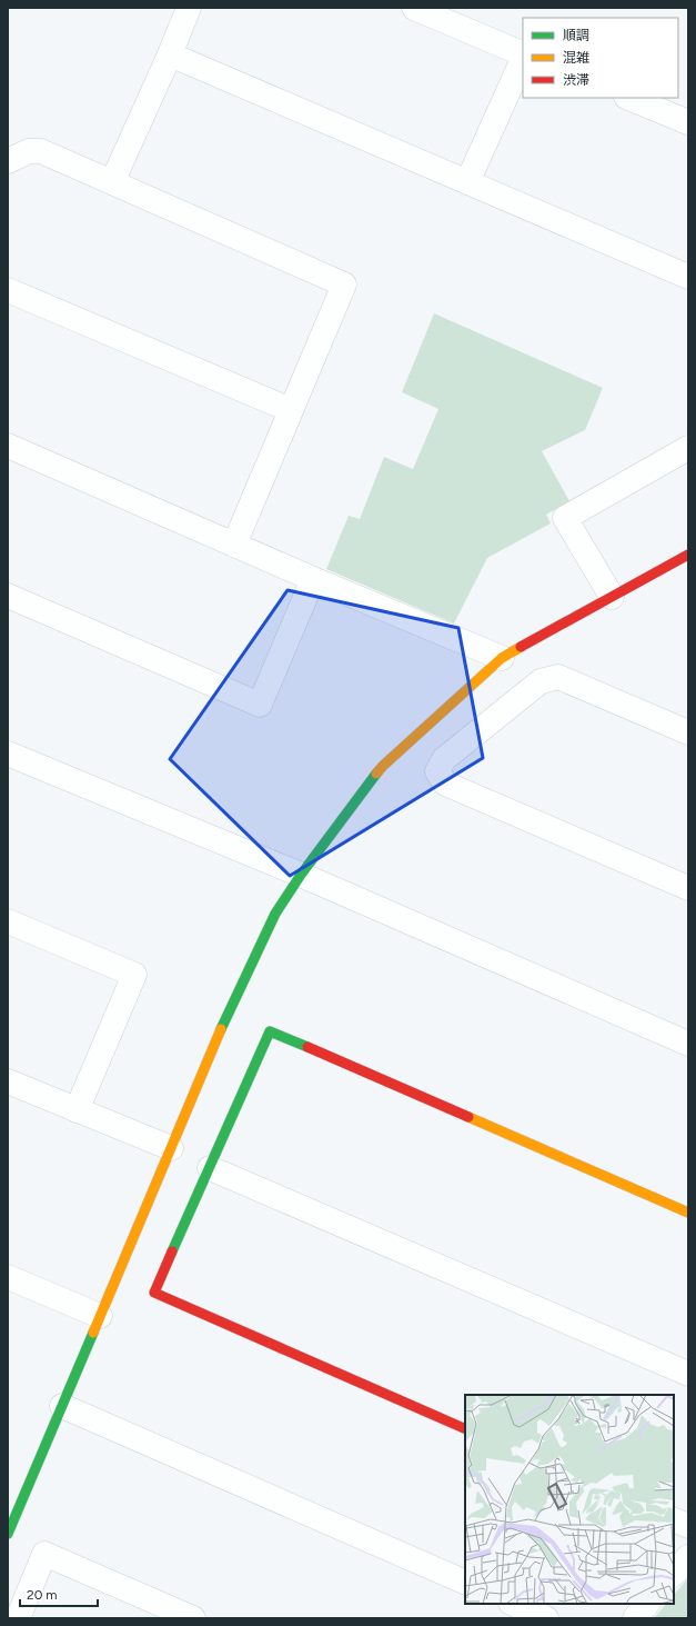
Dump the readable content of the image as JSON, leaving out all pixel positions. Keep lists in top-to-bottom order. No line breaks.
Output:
{"legend":["順調","混雑","渋滞"],"scale_bar":"20 m"}
